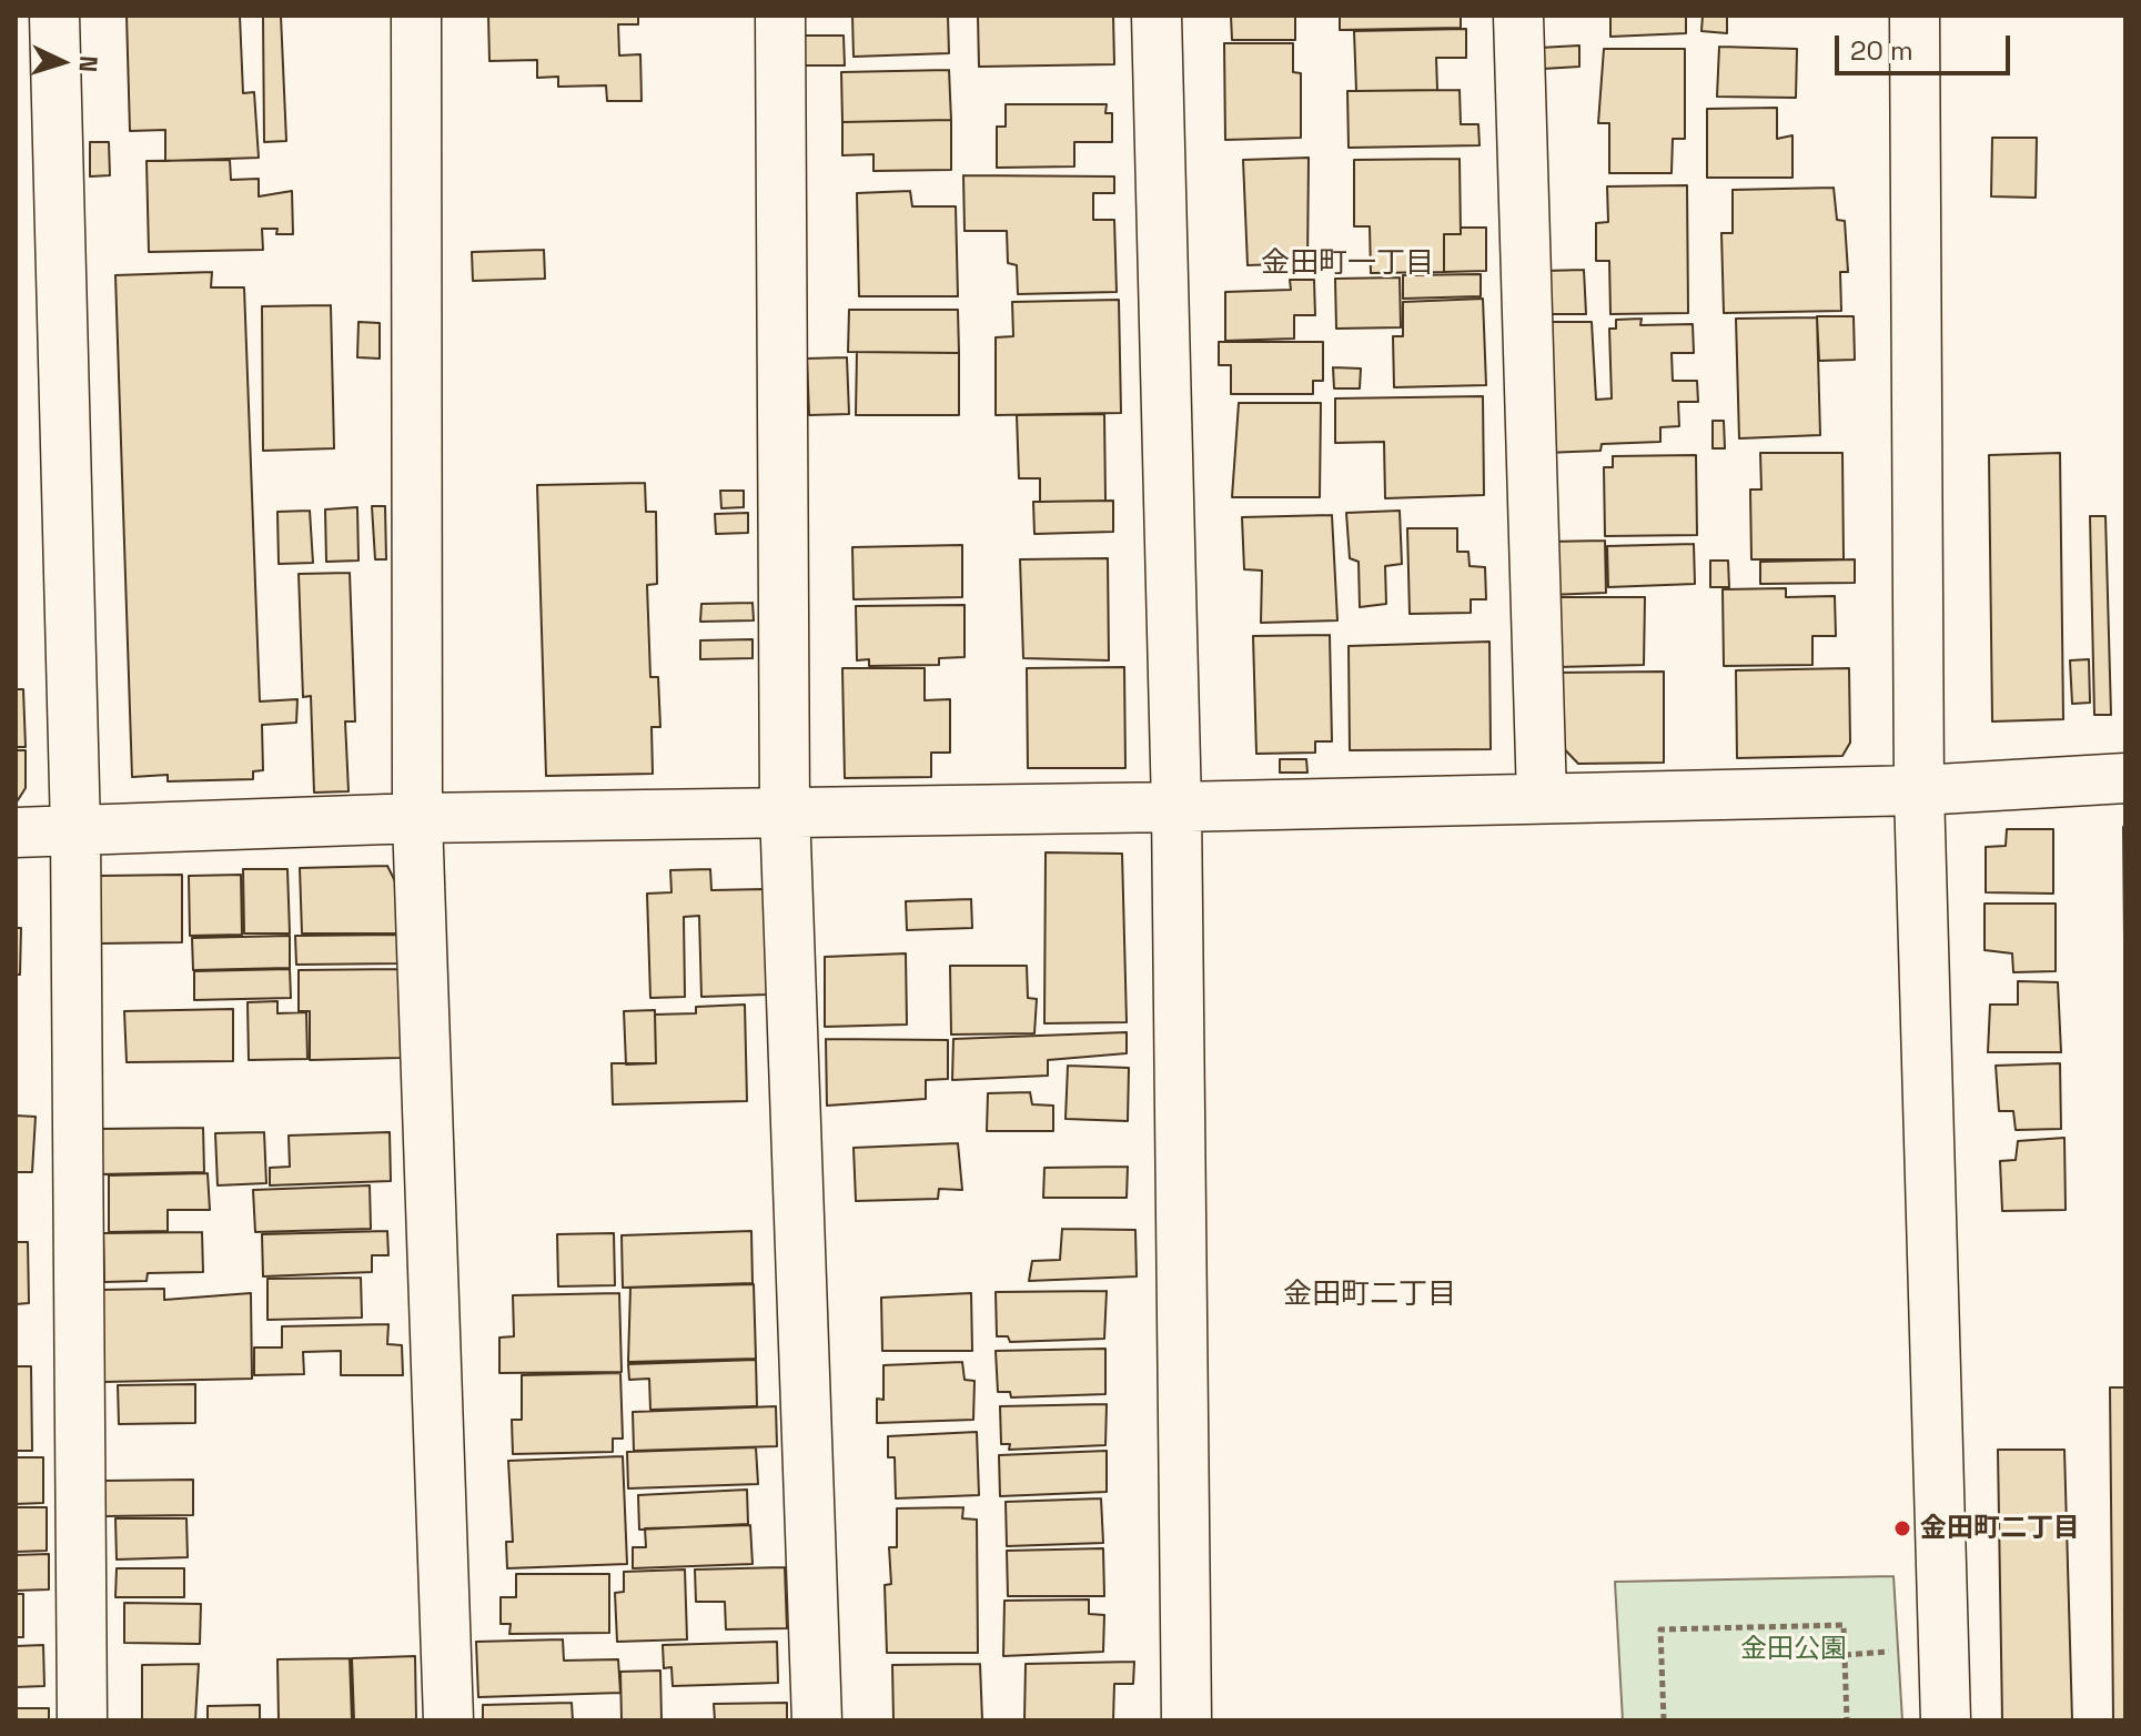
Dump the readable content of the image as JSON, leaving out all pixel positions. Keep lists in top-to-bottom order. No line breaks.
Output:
{"districts":["金田町一丁目","金田町二丁目"],"parks":["金田公園"],"places":["金田町二丁目"],"scale_bar":"20 m","north":"right"}
